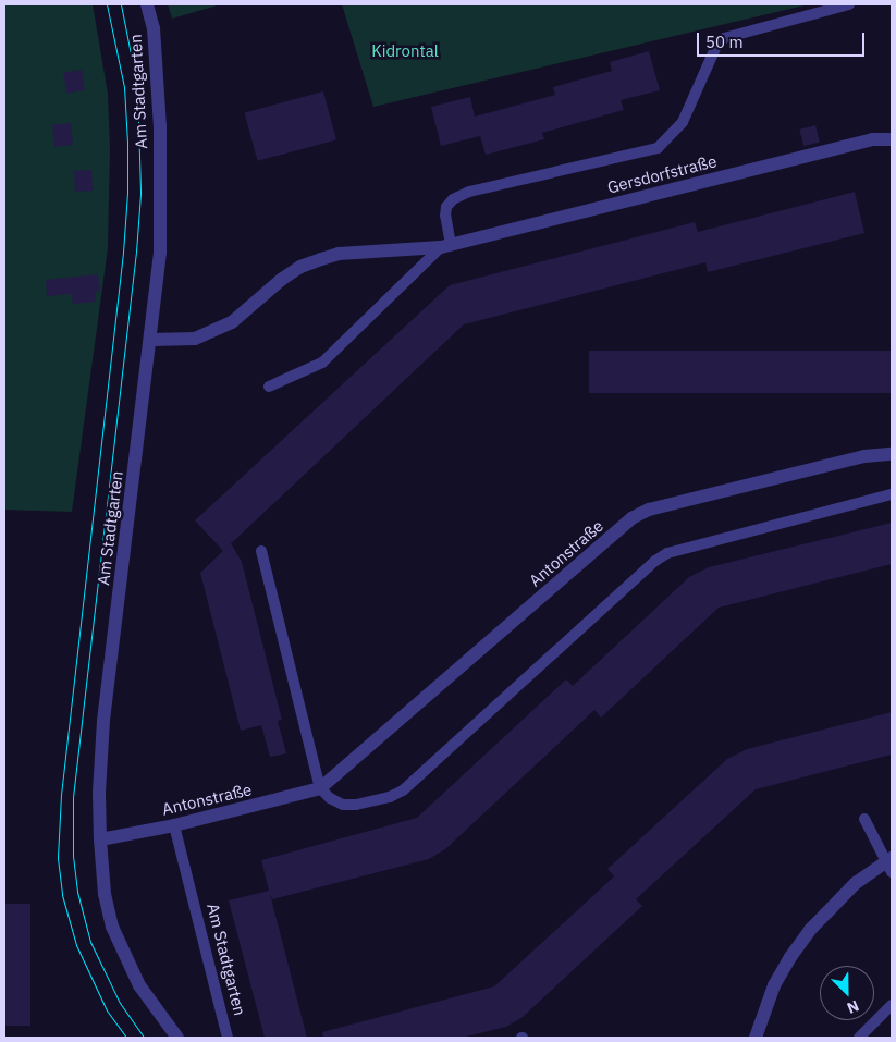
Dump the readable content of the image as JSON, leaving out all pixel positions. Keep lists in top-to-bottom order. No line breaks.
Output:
{"streets":{"street":["Am Stadtgarten","Gersdorfstraße","Antonstraße"]},"crossings":[["Am Stadtgarten","Gersdorfstraße"],["Am Stadtgarten","Antonstraße"]],"parks":["Kidrontal"],"scale_bar":"50 m","north":"bottom right"}
